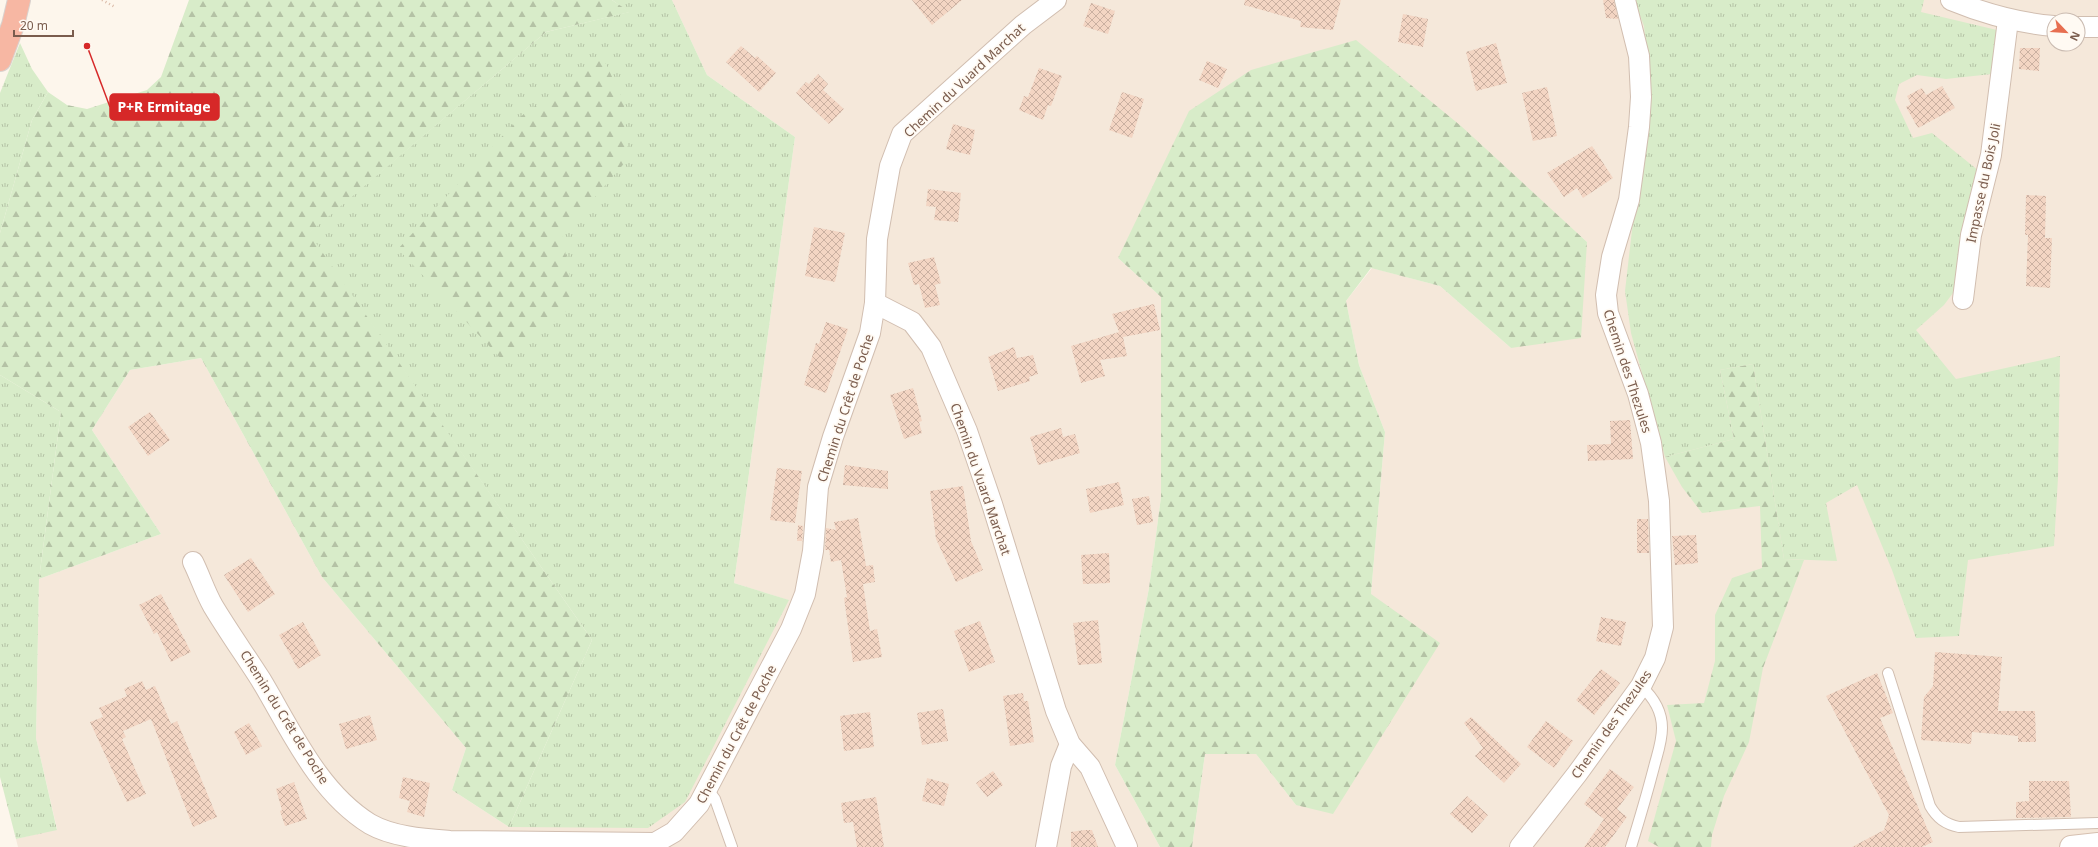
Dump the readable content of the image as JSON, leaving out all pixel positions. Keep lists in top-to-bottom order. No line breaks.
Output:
{"streets":{"street":["Chemin du Vuard Marchat","Impasse du Bois Joli","Chemin des Thezules","Chemin du Crêt de Poche"]},"crossings":[["Chemin du Vuard Marchat","Chemin du Crêt de Poche"]],"places":["P+R Ermitage"],"scale_bar":"20 m","north":"bottom right"}
